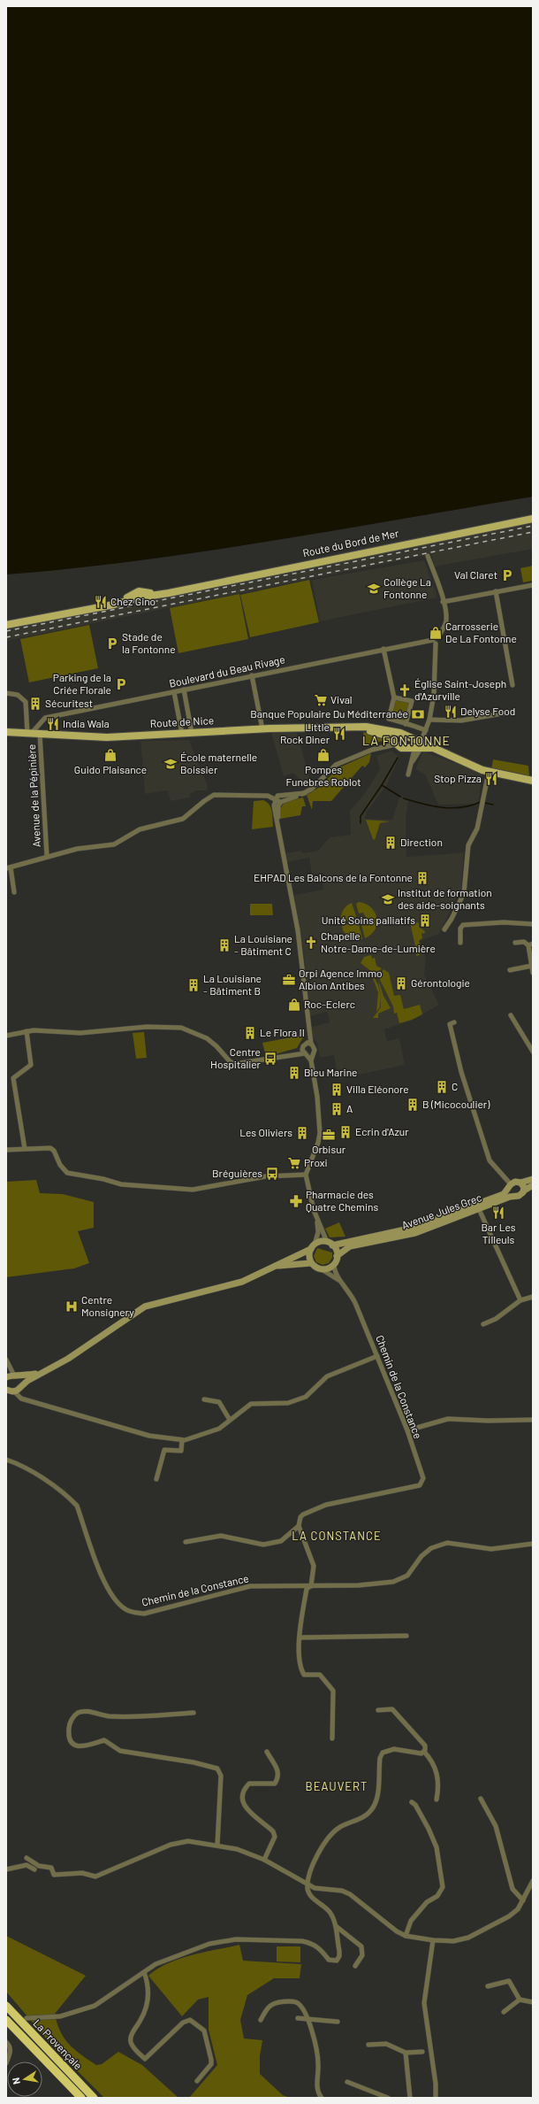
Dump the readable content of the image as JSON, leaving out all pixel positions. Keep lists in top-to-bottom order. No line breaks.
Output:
{"streets":{"highway":["La Provençale"],"main road":["Route du Bord de Mer","Route de Nice"],"street":["Boulevard du Beau Rivage","Avenue de la Pépinière","Avenue Jules Grec","Chemin de la Constance"]},"crossings":[["Boulevard du Beau Rivage","Route de Nice"],["Route de Nice","Avenue de la Pépinière"],["Avenue Jules Grec","Chemin de la Constance"]],"districts":["LA FONTONNE","LA CONSTANCE","BEAUVERT"],"places":{"parking":["Val Claret","Stade de la Fontonne","Parking de la Criée Florale"],"school or university":["Collège La Fontonne","École maternelle Boissier","Institut de formation des aide-soignants"],"restaurant":["Chez Gino","Delyse Food","India Wala","Little Rock Diner","Stop Pizza","Bar Les Tilleuls"],"shop":["Carrosserie De La Fontonne","Guido Plaisance","Pompes Funebres Roblot","Roc-Eclerc"],"church":["Église Saint-Joseph d'Azurville","Chapelle Notre-Dame-de-Lumière"],"supermarket":["Vival","Proxi"],"building":["Sécuritest","Direction","EHPAD Les Balcons de la Fontonne","Unité Soins palliatifs","La Louisiane - Bâtiment C","Gérontologie","La Louisiane - Bâtiment B","Le Flora II","Bleu Marine","C","Villa Eléonore","B (Micocoulier)","A","Ecrin d'Azur","Les Oliviers"],"bank":["Banque Populaire Du Méditerranée"],"office":["Orpi Agence Immo Albion Antibes","Orbisur"],"bus stop":["Centre Hospitalier","Bréguières"],"pharmacy":["Pharmacie des Quatre Chemins"],"hospital":["Centre Monsignery"]},"north":"left"}
